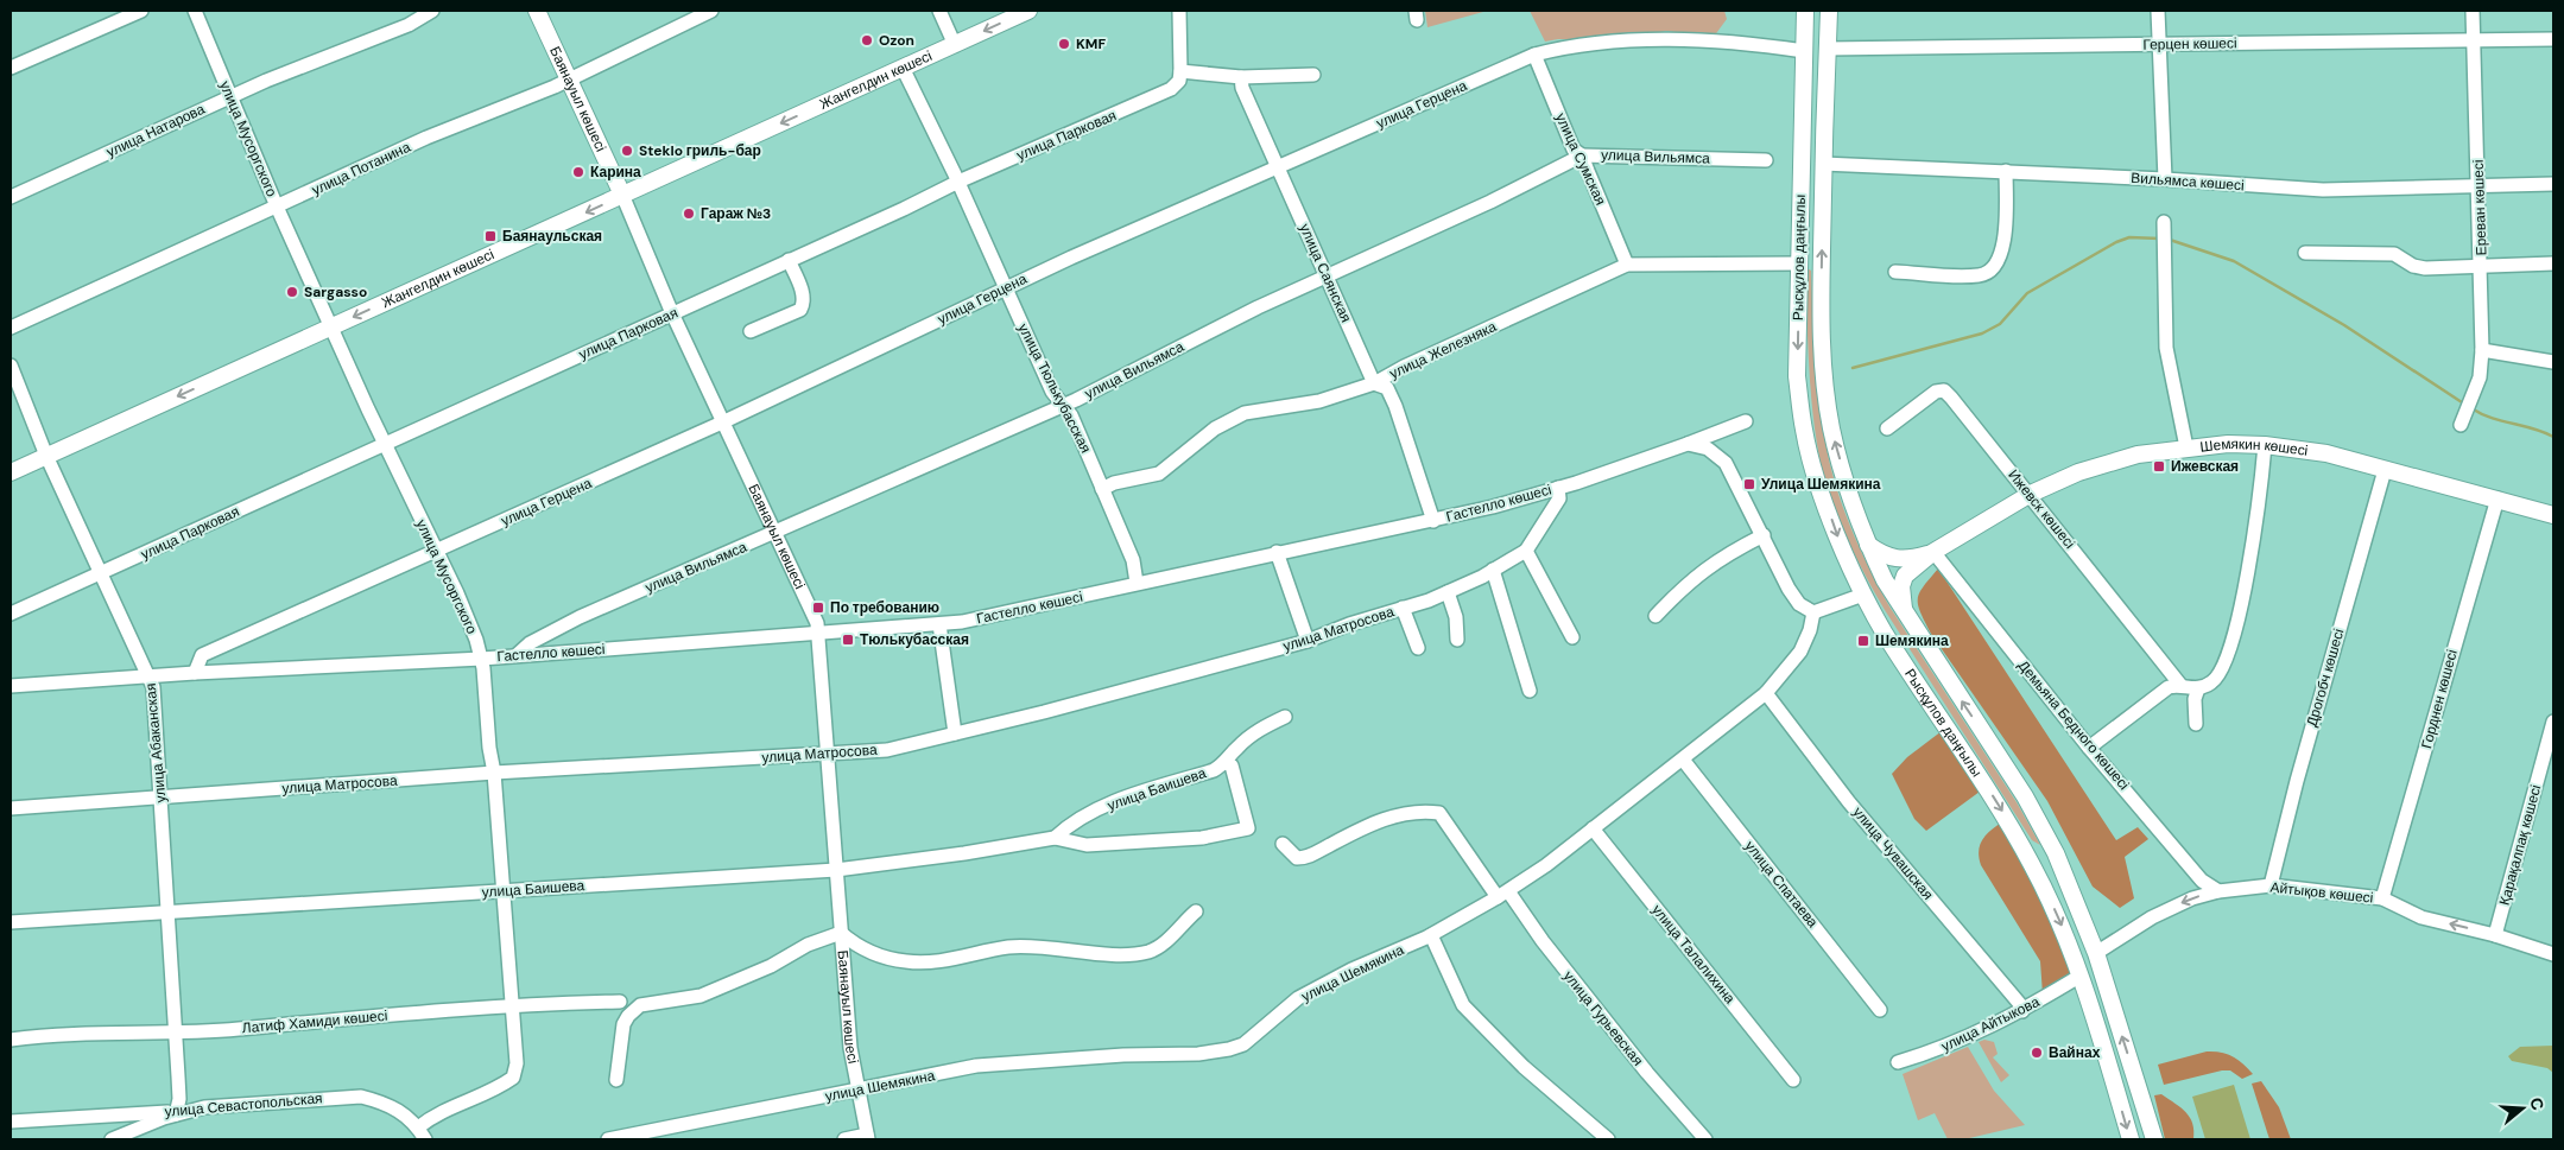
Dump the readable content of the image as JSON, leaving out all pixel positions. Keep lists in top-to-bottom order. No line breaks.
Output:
{"streets":{"main road":["Жангелдин көшесі","Баянауыл көшесі","Рысқұлов даңғылы","Шемякин көшесі"],"street":["Герцен көшесі","улица Герцена","улица Натарова","улица Парковая","улица Мусоргского","улица Вильямса","улица Сумская","улица Потанина","Вильямса көшесі","Ереван көшесі","улица Саянская","улица Железняка","улица Тюлькубасская","Гастелло көшесі","Ижевск көшесі","улица Матросова","Дрогобч көшесі","Горднен көшесі","Демьяна Бедного көшесі","улица Абаканская","улица Баишева","Қарақалпақ көшесі","улица Чувашская","улица Спатаева","Айтықов көшесі","улица Талалихина","улица Шемякина","улица Гурьевская","Латиф Хамиди көшесі","улица Айтыкова","улица Севастопольская"]},"crossings":[["Герцен көшесі","Ереван көшесі"],["Герцен көшесі","Рысқұлов даңғылы"],["Жангелдин көшесі","Баянауыл көшесі"],["Жангелдин көшесі","улица Мусоргского"],["Жангелдин көшесі","улица Тюлькубасская"],["Жангелдин көшесі","улица Абаканская"],["Баянауыл көшесі","улица Герцена"],["Баянауыл көшесі","улица Парковая"],["Баянауыл көшесі","улица Вильямса"],["Баянауыл көшесі","улица Потанина"],["Баянауыл көшесі","Гастелло көшесі"],["Баянауыл көшесі","улица Матросова"],["Баянауыл көшесі","улица Баишева"],["Баянауыл көшесі","улица Шемякина"],["улица Герцена","улица Мусоргского"],["улица Герцена","улица Сумская"],["улица Герцена","Рысқұлов даңғылы"],["улица Герцена","улица Саянская"],["улица Герцена","улица Тюлькубасская"],["улица Герцена","Гастелло көшесі"],["улица Натарова","улица Мусоргского"],["улица Парковая","улица Мусоргского"],["улица Парковая","улица Тюлькубасская"],["улица Парковая","улица Абаканская"],["улица Мусоргского","улица Потанина"],["улица Мусоргского","Гастелло көшесі"],["улица Мусоргского","улица Матросова"],["улица Мусоргского","улица Баишева"],["улица Мусоргского","Латиф Хамиди көшесі"],["улица Мусоргского","улица Севастопольская"],["улица Вильямса","улица Сумская"],["улица Вильямса","улица Саянская"],["улица Вильямса","улица Тюлькубасская"],["улица Вильямса","Гастелло көшесі"],["улица Сумская","улица Железняка"],["Вильямса көшесі","Ереван көшесі"],["Вильямса көшесі","Рысқұлов даңғылы"],["Рысқұлов даңғылы","улица Железняка"],["Рысқұлов даңғылы","Шемякин көшесі"],["Рысқұлов даңғылы","Айтықов көшесі"],["Рысқұлов даңғылы","улица Айтыкова"],["улица Саянская","улица Железняка"],["улица Саянская","Гастелло көшесі"],["улица Железняка","улица Тюлькубасская"],["улица Тюлькубасская","Гастелло көшесі"],["Шемякин көшесі","Ижевск көшесі"],["Шемякин көшесі","Дрогобч көшесі"],["Шемякин көшесі","Горднен көшесі"],["Шемякин көшесі","Демьяна Бедного көшесі"],["Гастелло көшесі","улица Матросова"],["Гастелло көшесі","улица Абаканская"],["улица Матросова","улица Абаканская"],["Дрогобч көшесі","Айтықов көшесі"],["Горднен көшесі","Айтықов көшесі"],["Демьяна Бедного көшесі","Айтықов көшесі"],["улица Абаканская","улица Баишева"],["улица Абаканская","Латиф Хамиди көшесі"],["улица Абаканская","улица Севастопольская"],["Қарақалпақ көшесі","Айтықов көшесі"],["улица Чувашская","улица Шемякина"],["улица Чувашская","улица Айтыкова"],["улица Спатаева","улица Шемякина"],["улица Талалихина","улица Шемякина"],["улица Шемякина","улица Гурьевская"]],"one_way":["Жангелдин көшесі","Айтықов көшесі"],"places":{"other":["Ozon","KMF","Steklo гриль-бар","Карина","Гараж №3","Sargasso","Вайнах"],"transit":["Баянаульская","Ижевская","Улица Шемякина","По требованию","Тюлькубасская","Шемякина"]},"north":"right"}
